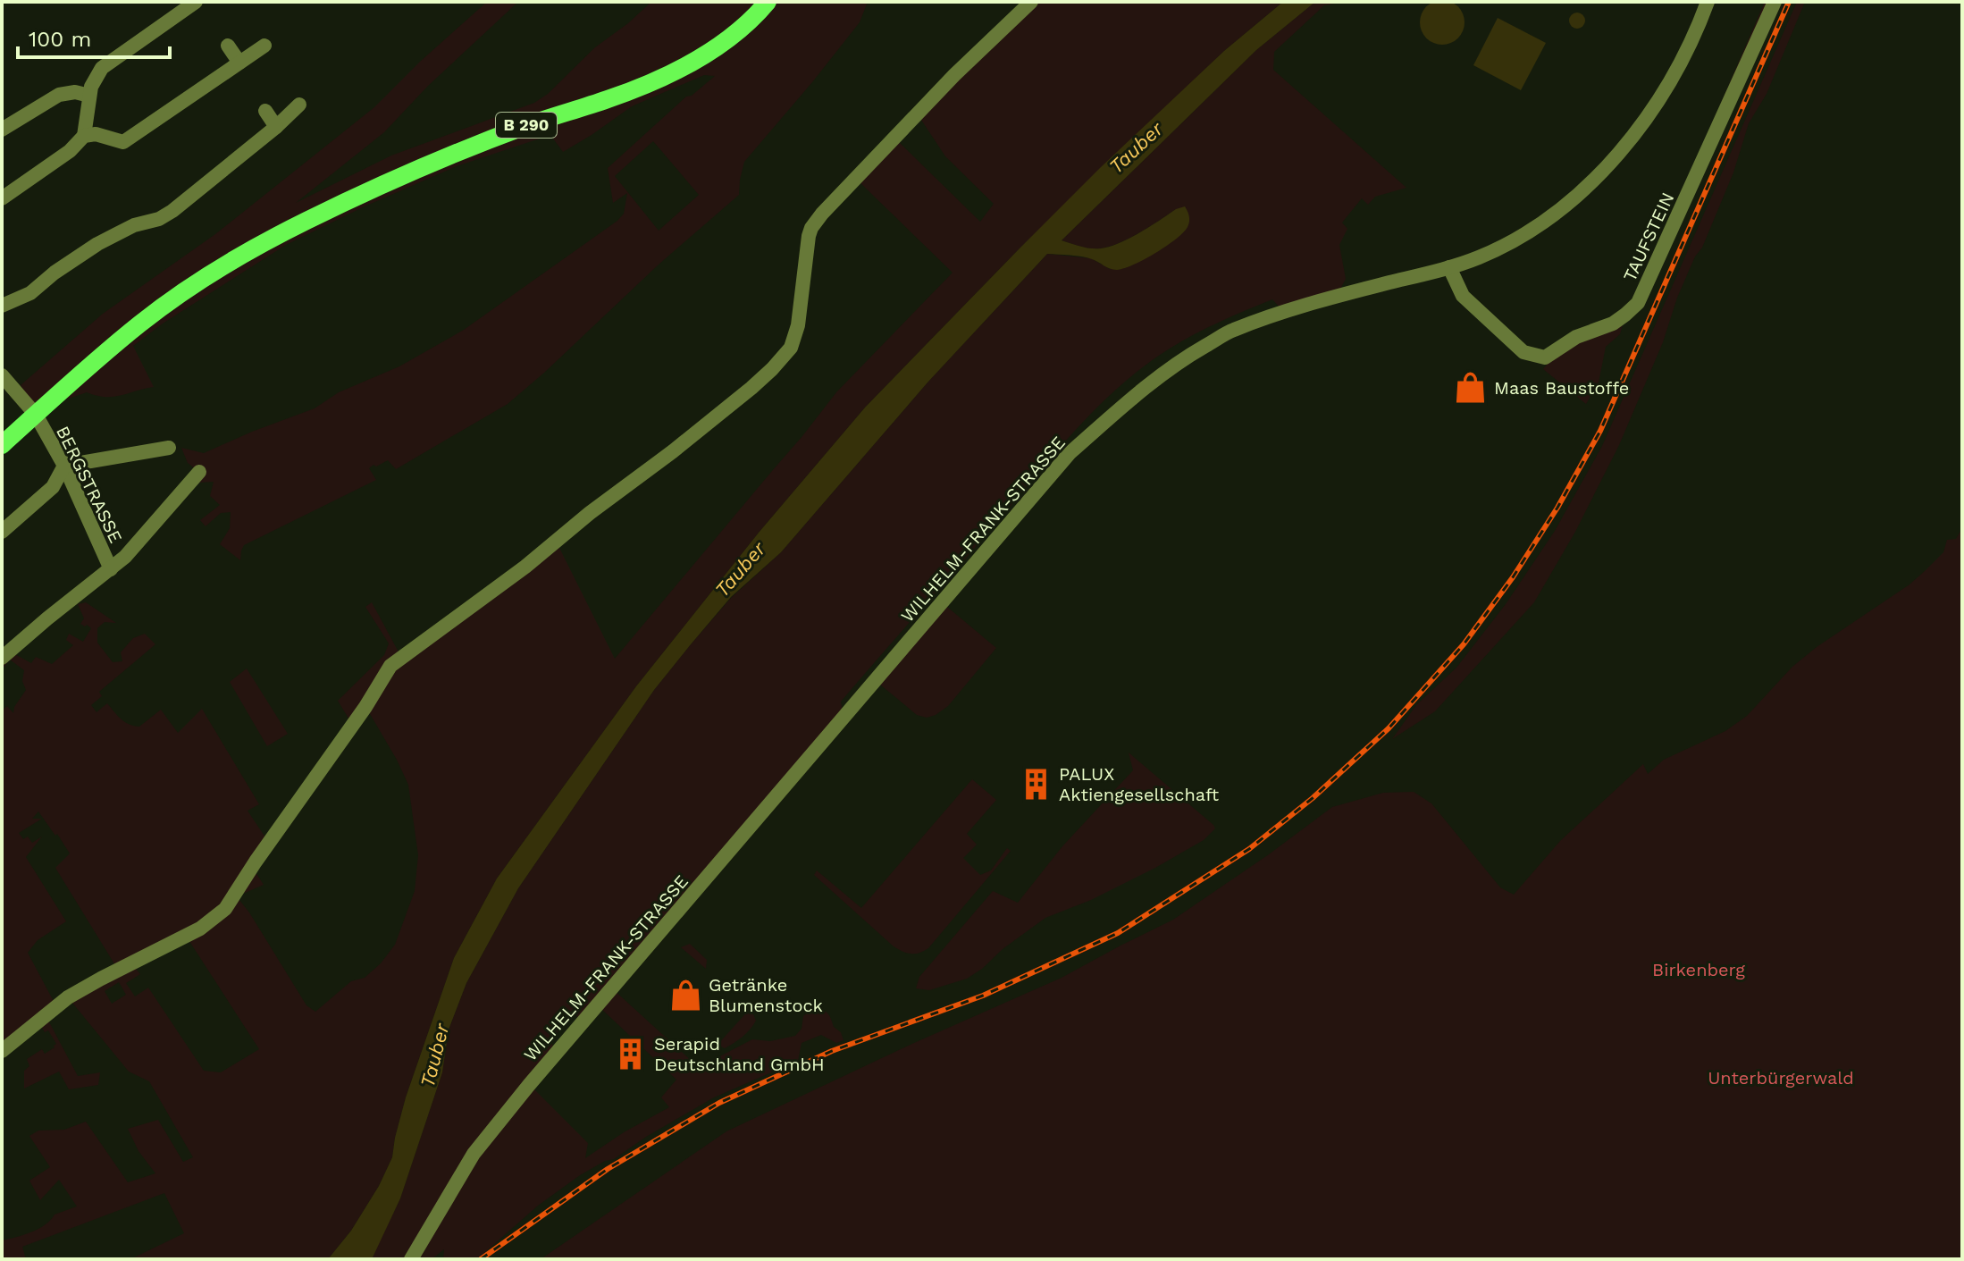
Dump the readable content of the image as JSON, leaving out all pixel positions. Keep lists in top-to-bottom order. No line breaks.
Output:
{"streets":{"main road":["B 290"],"street":["TAUFSTEIN","BERGSTRASSE","WILHELM-FRANK-STRASSE"]},"crossings":[["B 290","BERGSTRASSE"],["TAUFSTEIN","WILHELM-FRANK-STRASSE"]],"water":["Tauber"],"parks":["Birkenberg","Unterbürgerwald"],"places":{"shop":["Maas Baustoffe","Getränke Blumenstock"],"building":["PALUX Aktiengesellschaft","Serapid Deutschland GmbH"]},"scale_bar":"100 m"}
